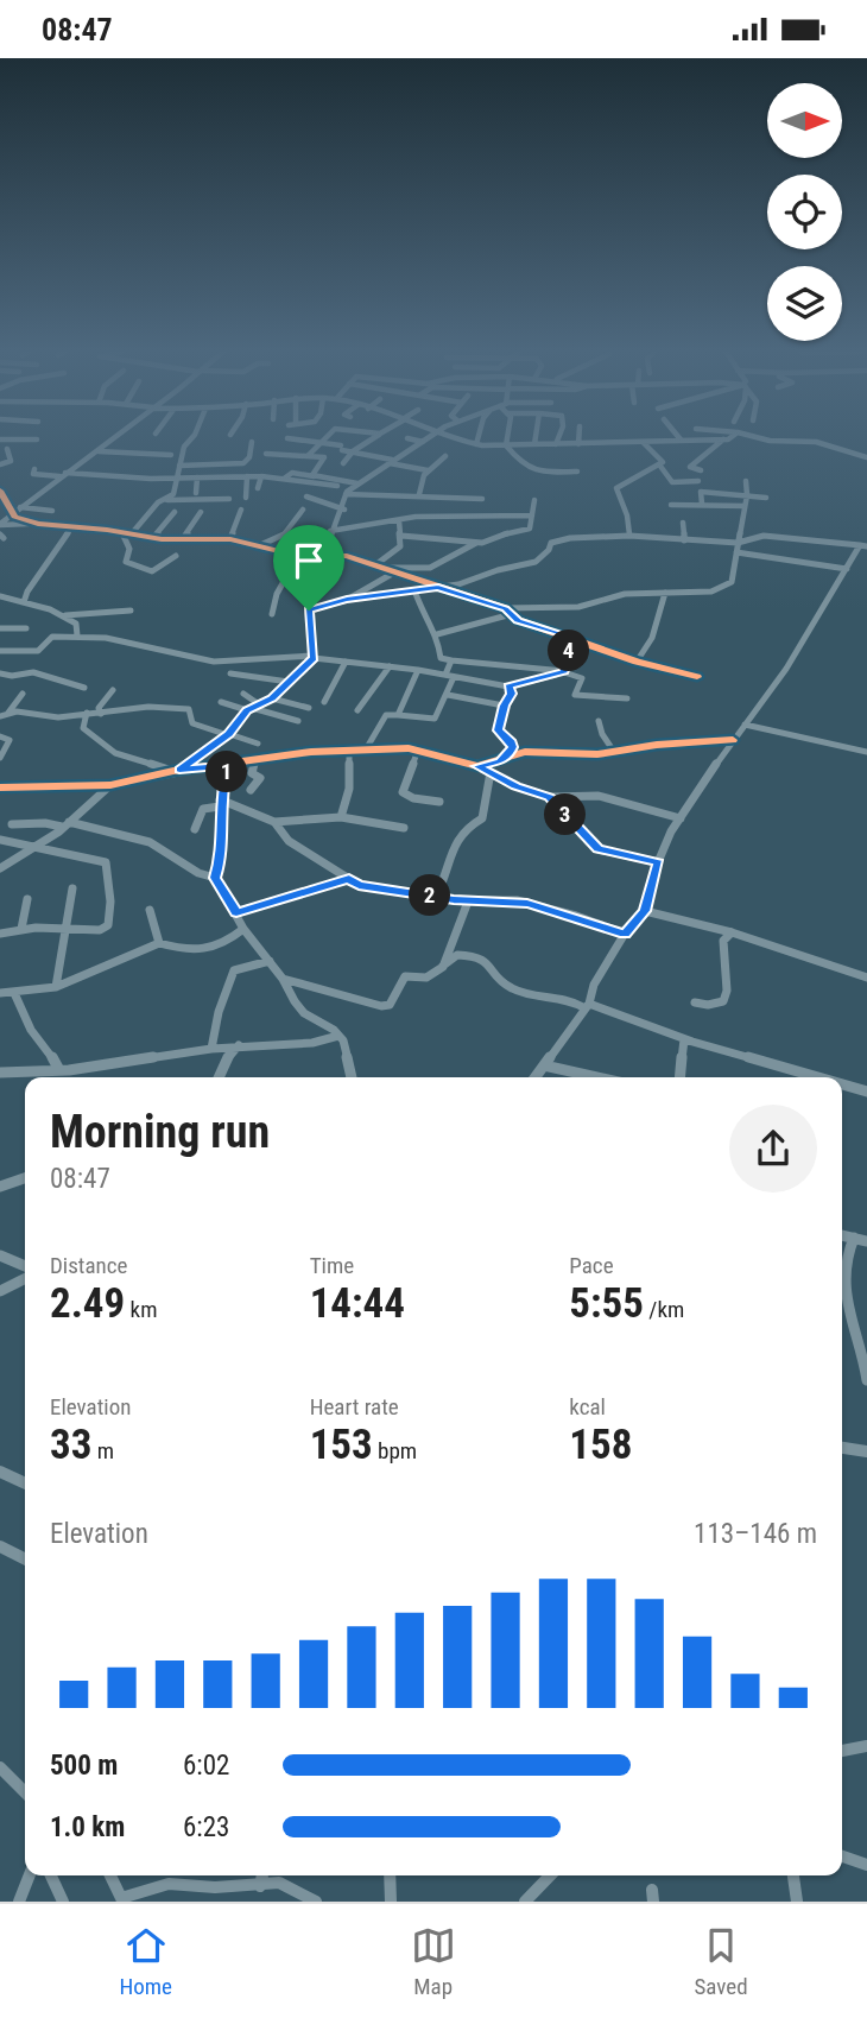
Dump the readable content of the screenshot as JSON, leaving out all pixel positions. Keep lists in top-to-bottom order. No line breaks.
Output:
{"north":"right","page":{"status":"08:47","pins":["4","1","3","2"],"heading":["Morning run","08:47"],"stats":[["Distance","2.49 km"],["Time","14:44"],["Pace","5:55 /km"],["Elevation","33 m"],["Heart rate","153 bpm"],["kcal","158"]],"chart":["Elevation","113–146 m"],"list":[{"name":"500 m","note":"6:02"},{"name":"1.0 km","note":"6:23"}],"tabs":["Home","Map","Saved"]}}
